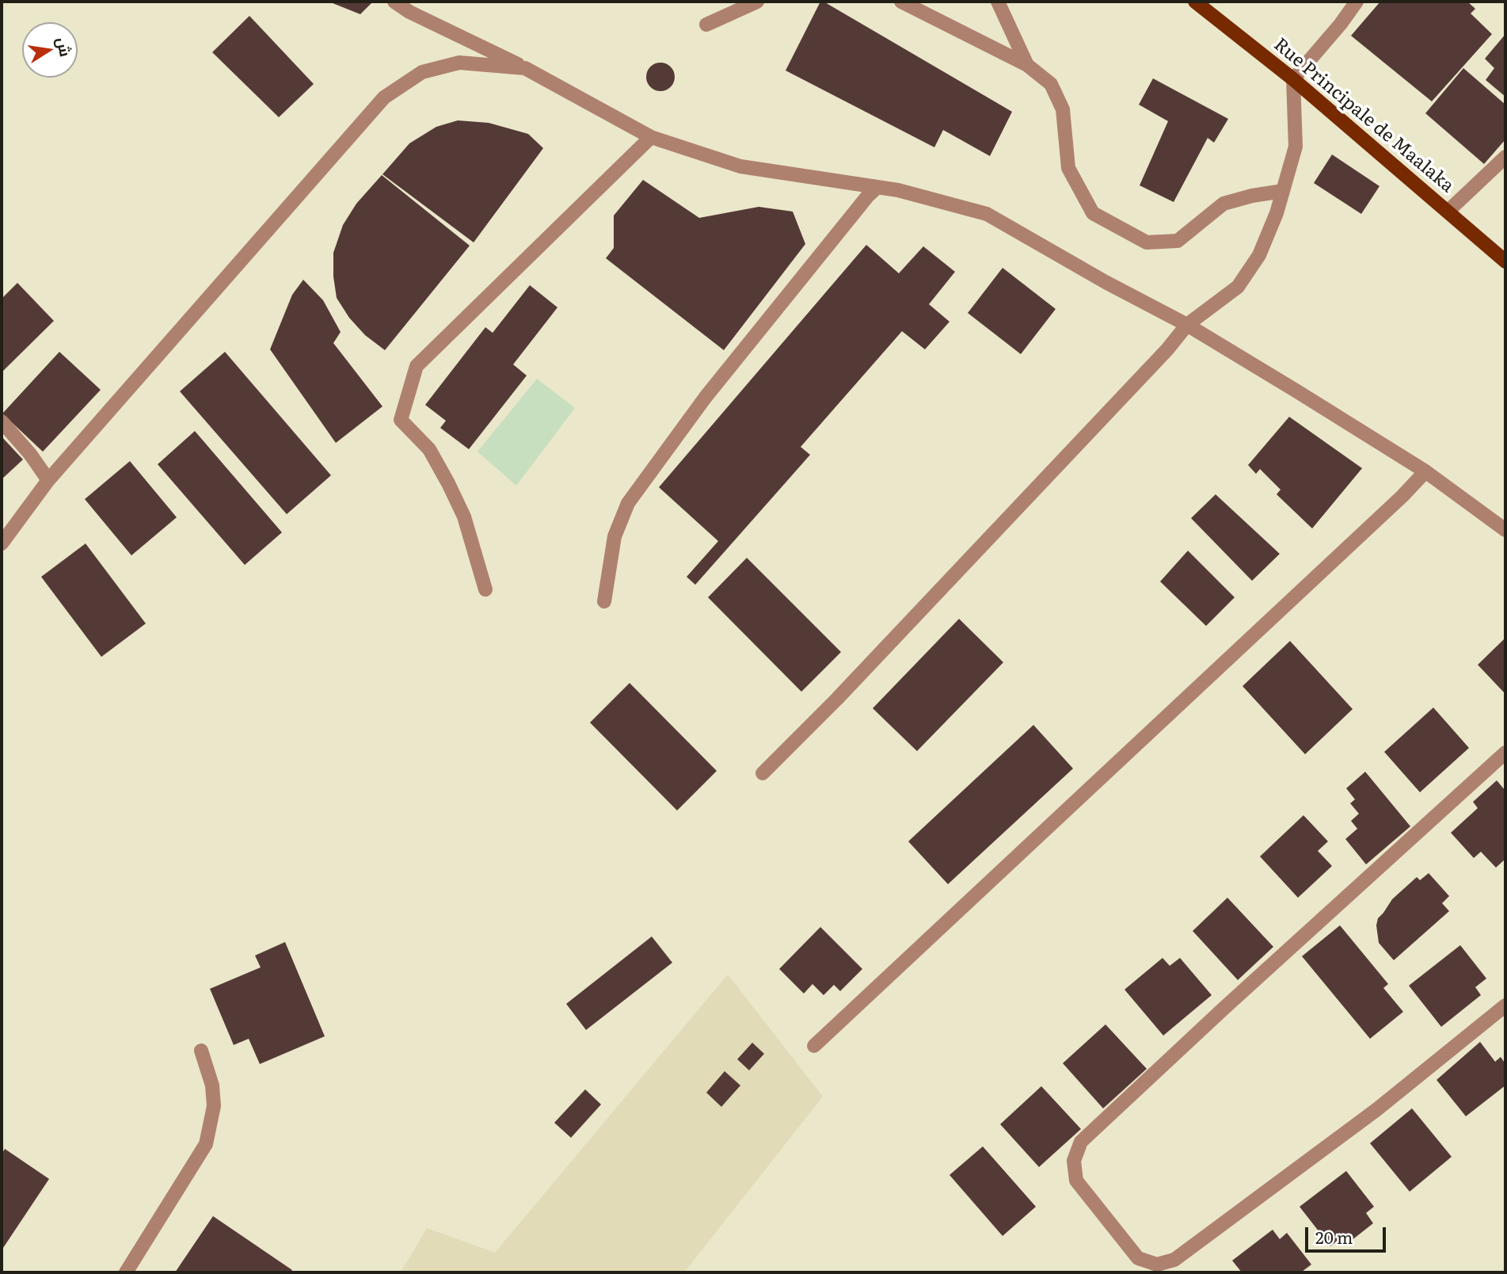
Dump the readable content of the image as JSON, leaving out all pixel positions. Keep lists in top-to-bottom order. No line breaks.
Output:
{"streets":{"main road":["Rue Principale de Maalaka"]},"scale_bar":"20 m","north":"right"}
